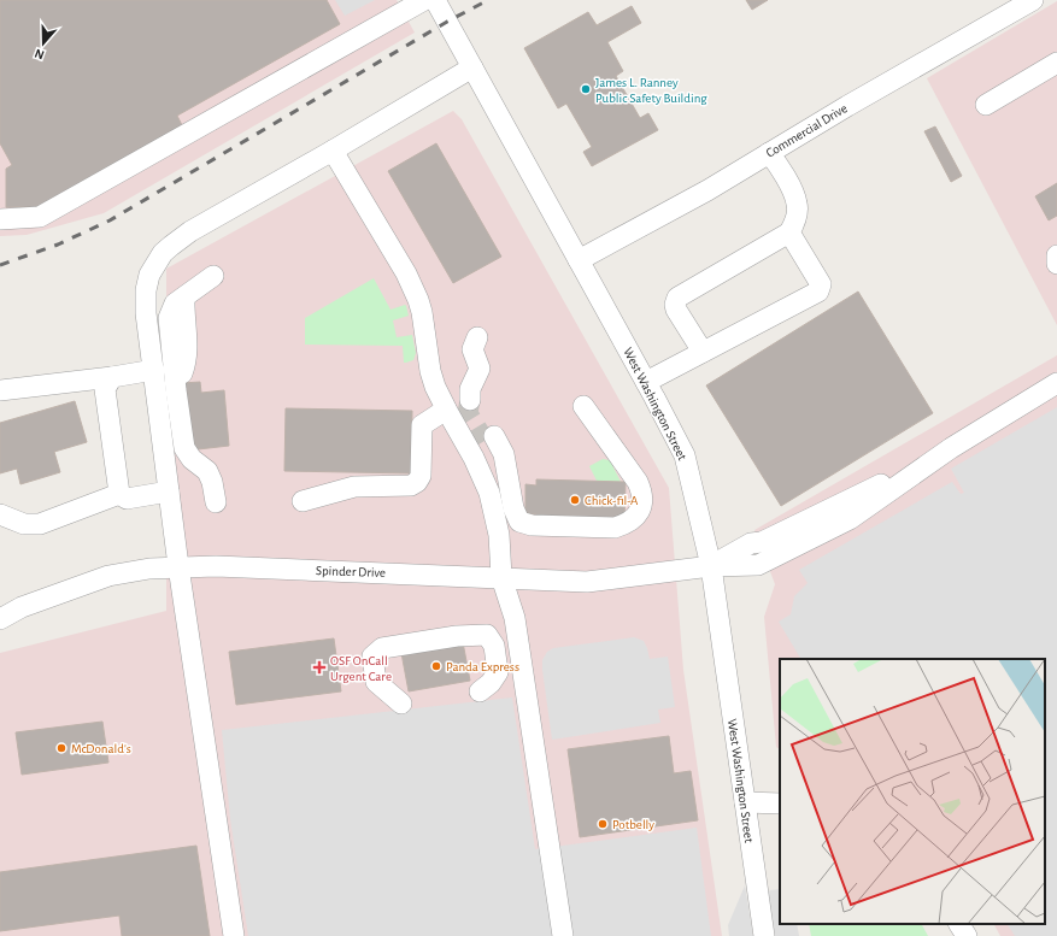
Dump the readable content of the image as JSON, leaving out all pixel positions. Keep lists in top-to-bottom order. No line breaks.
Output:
{"streets":{"street":["Commercial Drive","West Washington Street","Spinder Drive"]},"crossings":[["Commercial Drive","West Washington Street"],["West Washington Street","Spinder Drive"]],"places":{"other":["James L. Ranney Public Safety Building","Chick-fil-A","Panda Express","McDonald's","Potbelly"],"health":["OSF OnCall Urgent Care"]},"north":"bottom"}
